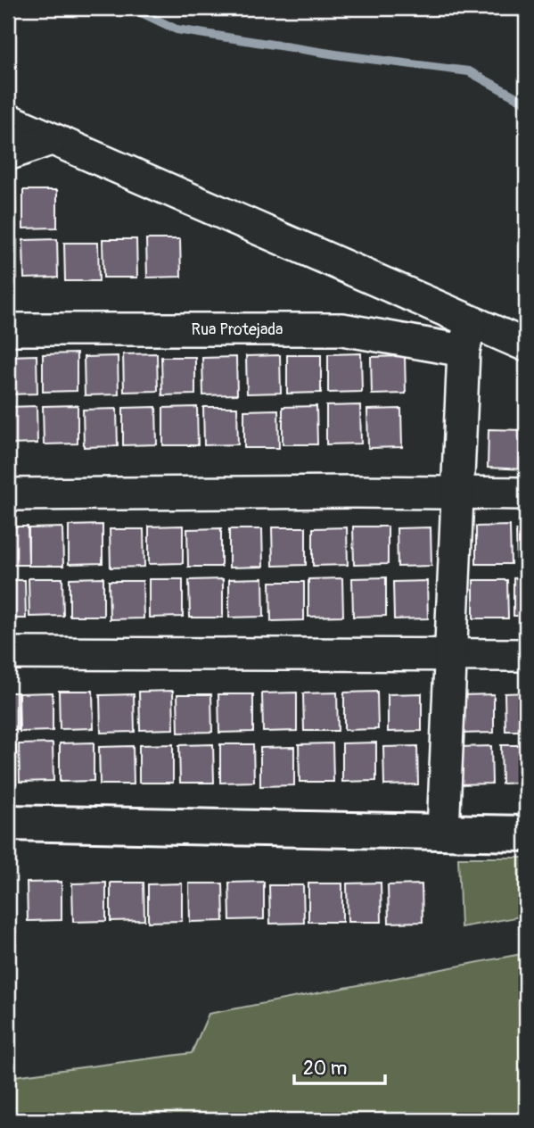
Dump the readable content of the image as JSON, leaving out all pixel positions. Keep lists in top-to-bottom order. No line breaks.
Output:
{"streets":{"street":["Rua Protejada"]},"scale_bar":"20 m"}
